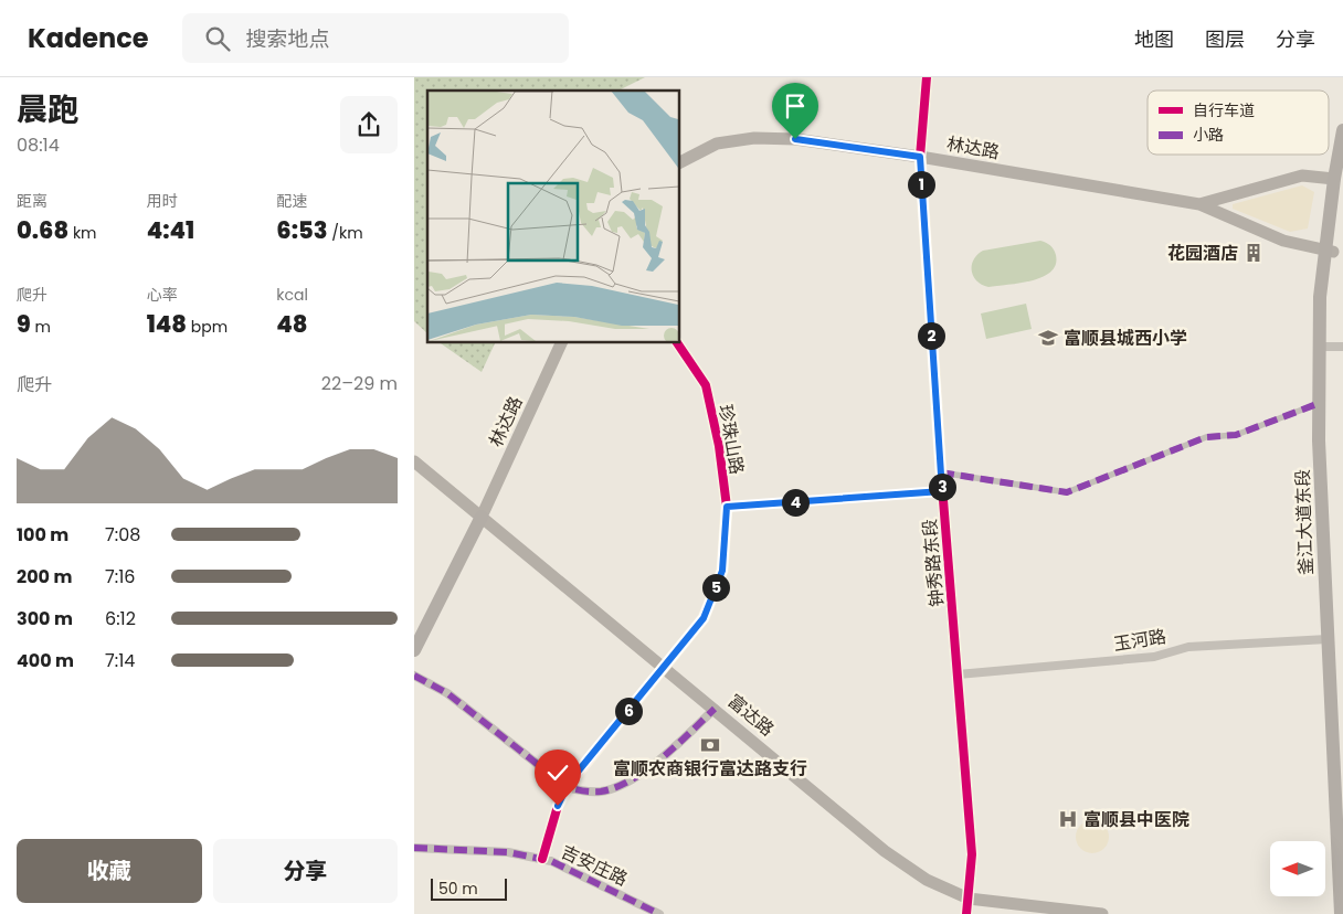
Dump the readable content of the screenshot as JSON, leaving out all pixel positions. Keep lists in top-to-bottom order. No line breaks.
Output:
{"streets":{"main road":["林达路","釜江大道东段","富达路"],"street":["珍珠山路","钟秀路东段","玉河路","吉安庄路"]},"crossings":[["林达路","钟秀路东段"],["林达路","富达路"],["珍珠山路","富达路"],["珍珠山路","吉安庄路"],["釜江大道东段","玉河路"],["钟秀路东段","玉河路"],["钟秀路东段","富达路"]],"places":{"building":["花园酒店"],"school or university":["富顺县城西小学"],"bank":["富顺农商银行富达路支行"],"hospital":["富顺县中医院"]},"legend":["自行车道","小路"],"scale_bar":"50 m","north":"left","page":{"header":"Kadence","search":"搜索地点","nav":["地图","图层","分享"],"heading":["晨跑","08:14"],"stats":[["距离","0.68 km"],["用时","4:41"],["配速","6:53 /km"],["爬升","9 m"],["心率","148 bpm"],["kcal","48"]],"pins":["1","2","3","4","5","6"],"chart":["爬升","22–29 m"],"list":[{"name":"100 m","note":"7:08"},{"name":"200 m","note":"7:16"},{"name":"300 m","note":"6:12"},{"name":"400 m","note":"7:14"}],"buttons":["收藏","分享"],"scale":"50 m"}}
